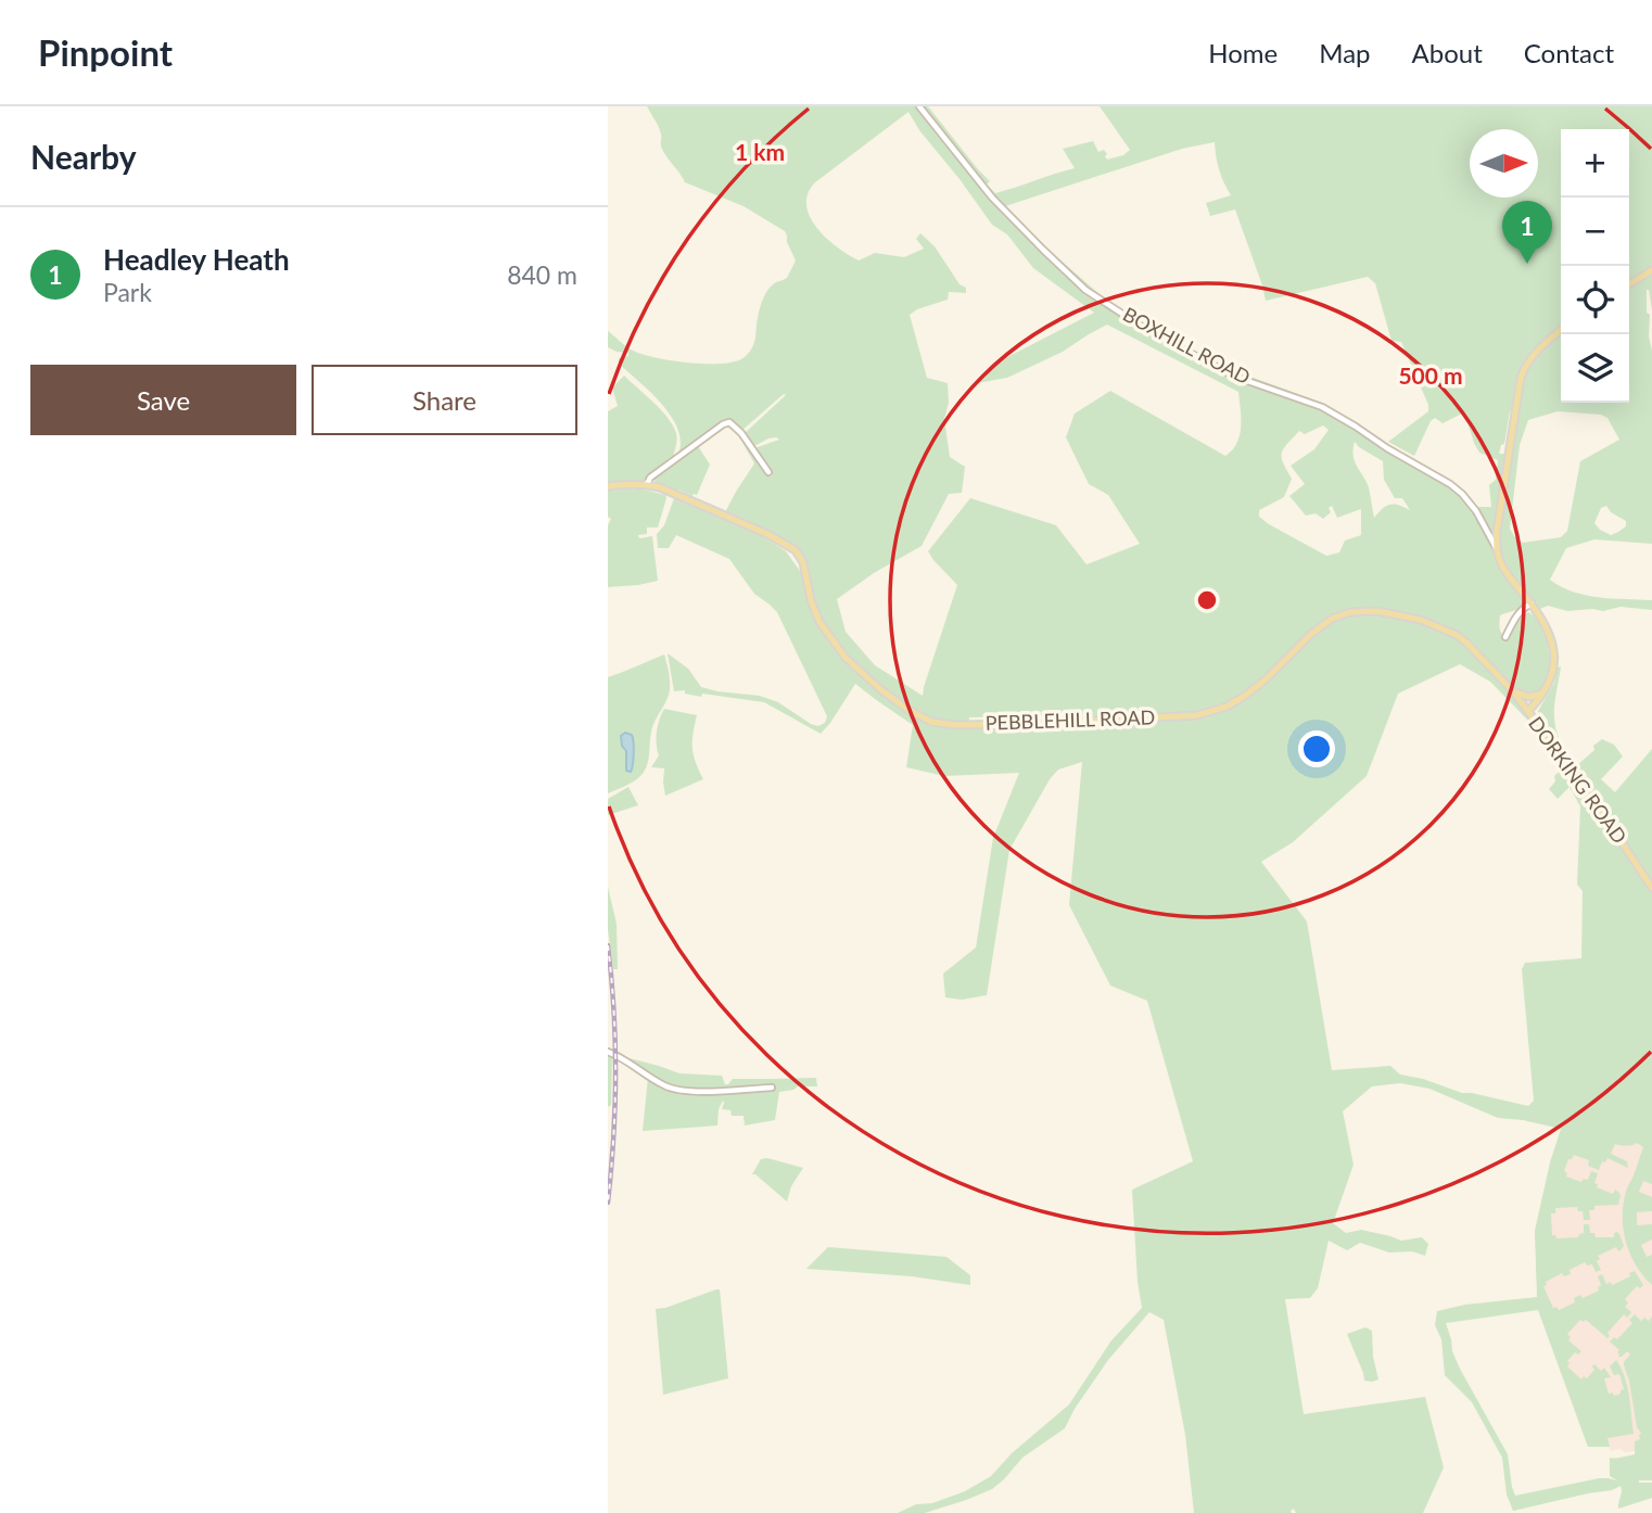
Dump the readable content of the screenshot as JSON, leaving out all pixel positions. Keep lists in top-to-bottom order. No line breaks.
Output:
{"streets":{"main road":["PEBBLEHILL ROAD","DORKING ROAD"],"street":["BOXHILL ROAD"]},"crossings":[["PEBBLEHILL ROAD","DORKING ROAD"]],"north":"right","page":{"header":"Pinpoint","nav":["Home","Map","About","Contact"],"heading":"Nearby","map_buttons":["+","−"],"pins":"1","list":[{"mark":"1","name":"Headley Heath","note":"Park","value":"840 m"}],"buttons":["Save","Share"]},"rings":["1 km","500 m"]}
